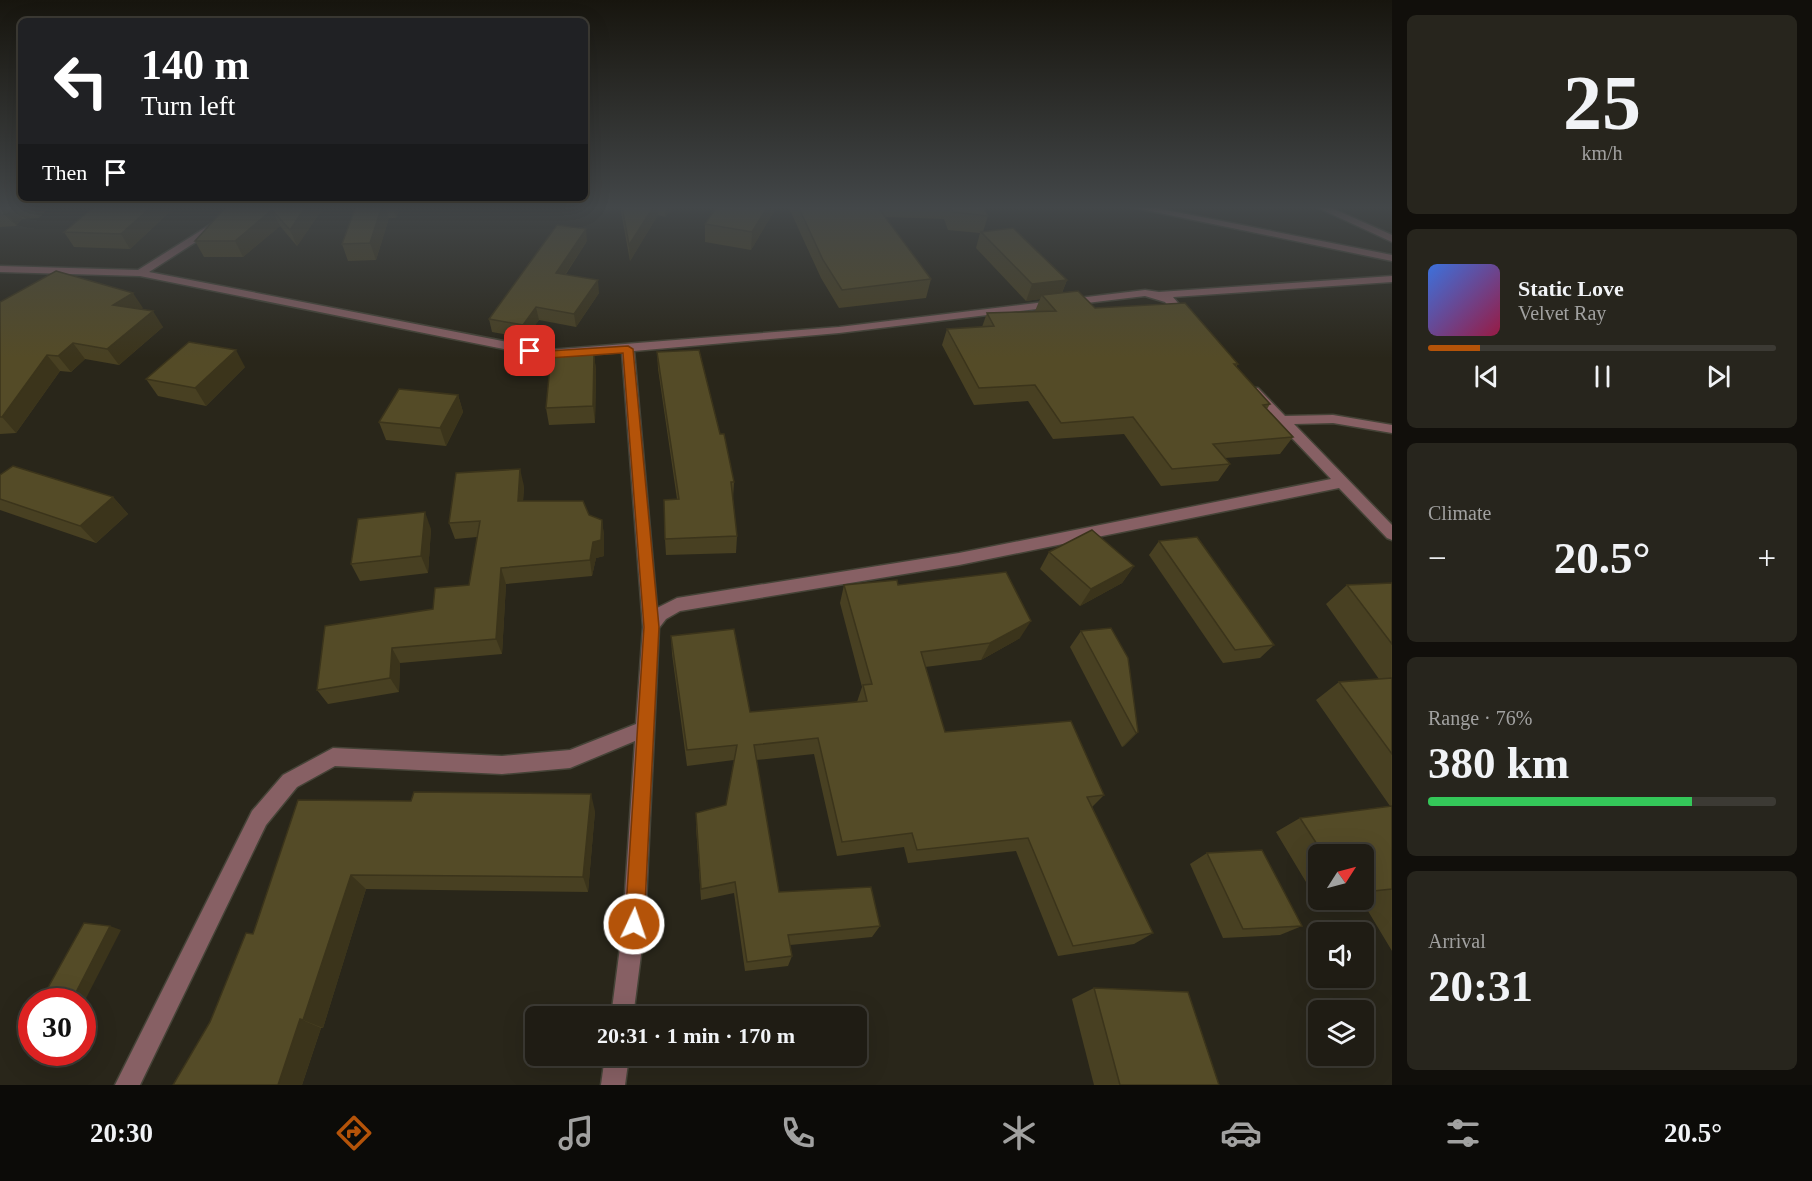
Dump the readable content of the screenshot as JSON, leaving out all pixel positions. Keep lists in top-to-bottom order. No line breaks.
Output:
{"north":"top right","page":{"tile":[["25","km/h"],"Climate",["Range · 76%","380 km"],["Arrival","20:31"]],"turn":["140 m","Turn left"],"then":"Then","song":["Static Love","Velvet Ray"],"heat":["−","20.5°","+"],"limit":"30","trip":"20:31 · 1 min · 170 m","tabs":["20:30","20.5°"]}}
